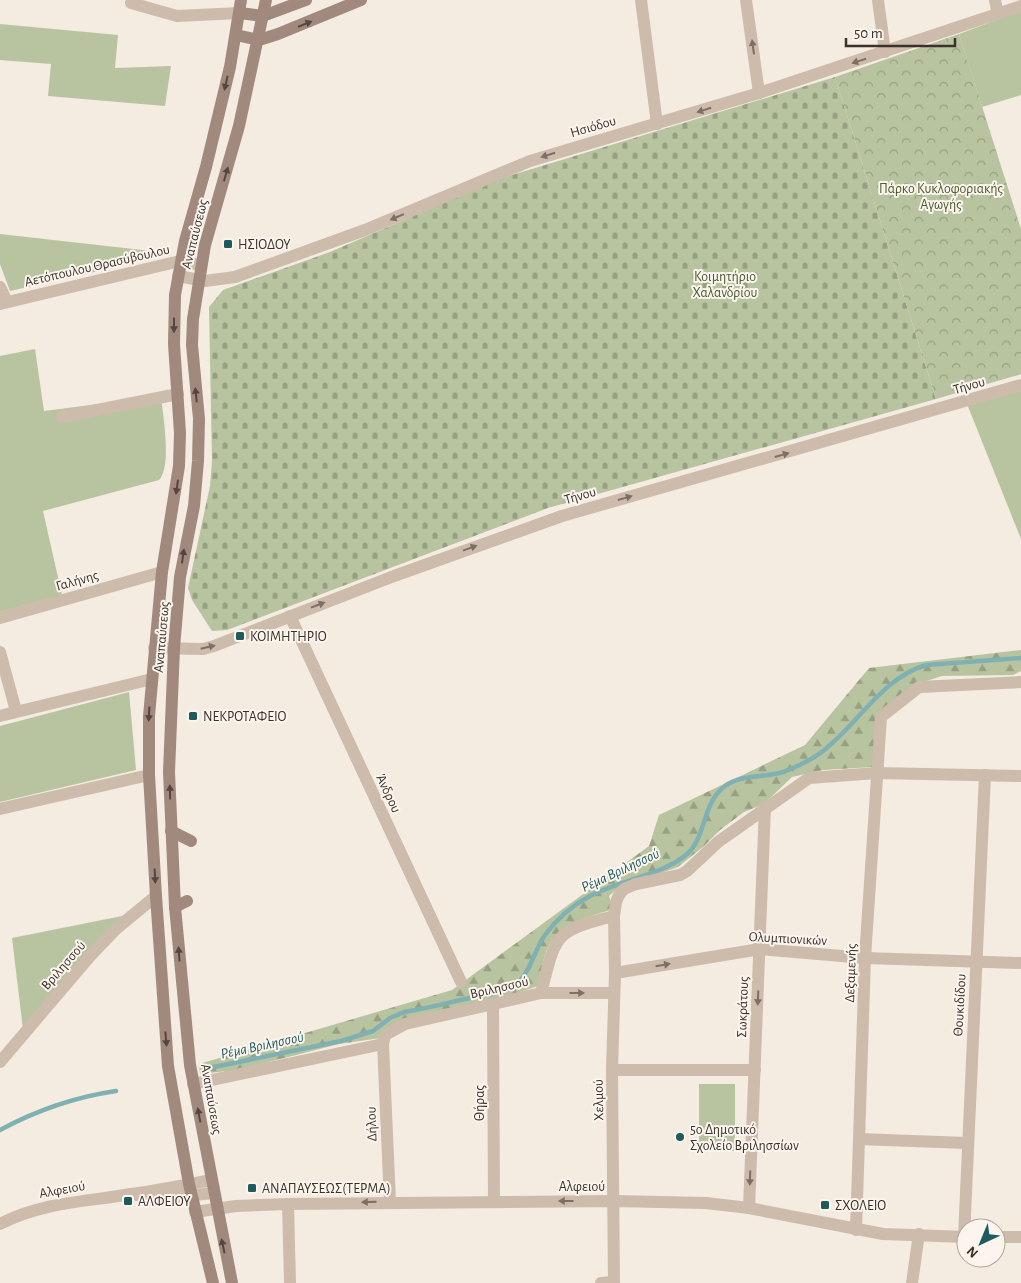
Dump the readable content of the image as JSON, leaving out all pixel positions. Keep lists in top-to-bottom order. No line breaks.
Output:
{"streets":{"main road":["Αναπαύσεως"],"street":["Ησιόδου","Αετόπουλου Θρασύβουλου","Τήνου","Γαλήνης","Άνδρου","Ολυμπιονικών","Βριλησσού","Δεξαμενής","Θουκιδίδου","Σωκράτους","Χελμού","Θήρας","Δήλου","Αλφειού"]},"crossings":[["Ησιόδου","Αναπαύσεως"],["Αναπαύσεως","Αετόπουλου Θρασύβουλου"],["Αναπαύσεως","Τήνου"],["Αναπαύσεως","Γαλήνης"],["Αναπαύσεως","Βριλησσού"],["Αναπαύσεως","Αλφειού"],["Τήνου","Άνδρου"],["Ολυμπιονικών","Δεξαμενής"],["Ολυμπιονικών","Θουκιδίδου"],["Ολυμπιονικών","Σωκράτους"],["Ολυμπιονικών","Χελμού"],["Βριλησσού","Χελμού"],["Βριλησσού","Θήρας"],["Βριλησσού","Δήλου"],["Δεξαμενής","Αλφειού"],["Σωκράτους","Αλφειού"],["Χελμού","Αλφειού"],["Θήρας","Αλφειού"],["Δήλου","Αλφειού"]],"one_way":["Ησιόδου","Τήνου","Σωκράτους"],"water":["Ρέμα Βριλησσού"],"parks":["Πάρκο Κυκλοφοριακής Αγωγής","Κοιμητήριο Χαλανδρίου"],"places":{"transit":["ΗΣΙΟΔΟΥ","ΚΟΙΜΗΤΗΡΙΟ","ΝΕΚΡΟΤΑΦΕΙΟ","ΑΝΑΠΑΥΣΕΩΣ(ΤΕΡΜΑ)","ΑΛΦΕΙΟΥ","ΣΧΟΛΕΙΟ"],"other":["5ο Δημοτικό Σχολείο Βριλησσίων"]},"scale_bar":"50 m","north":"bottom left"}
